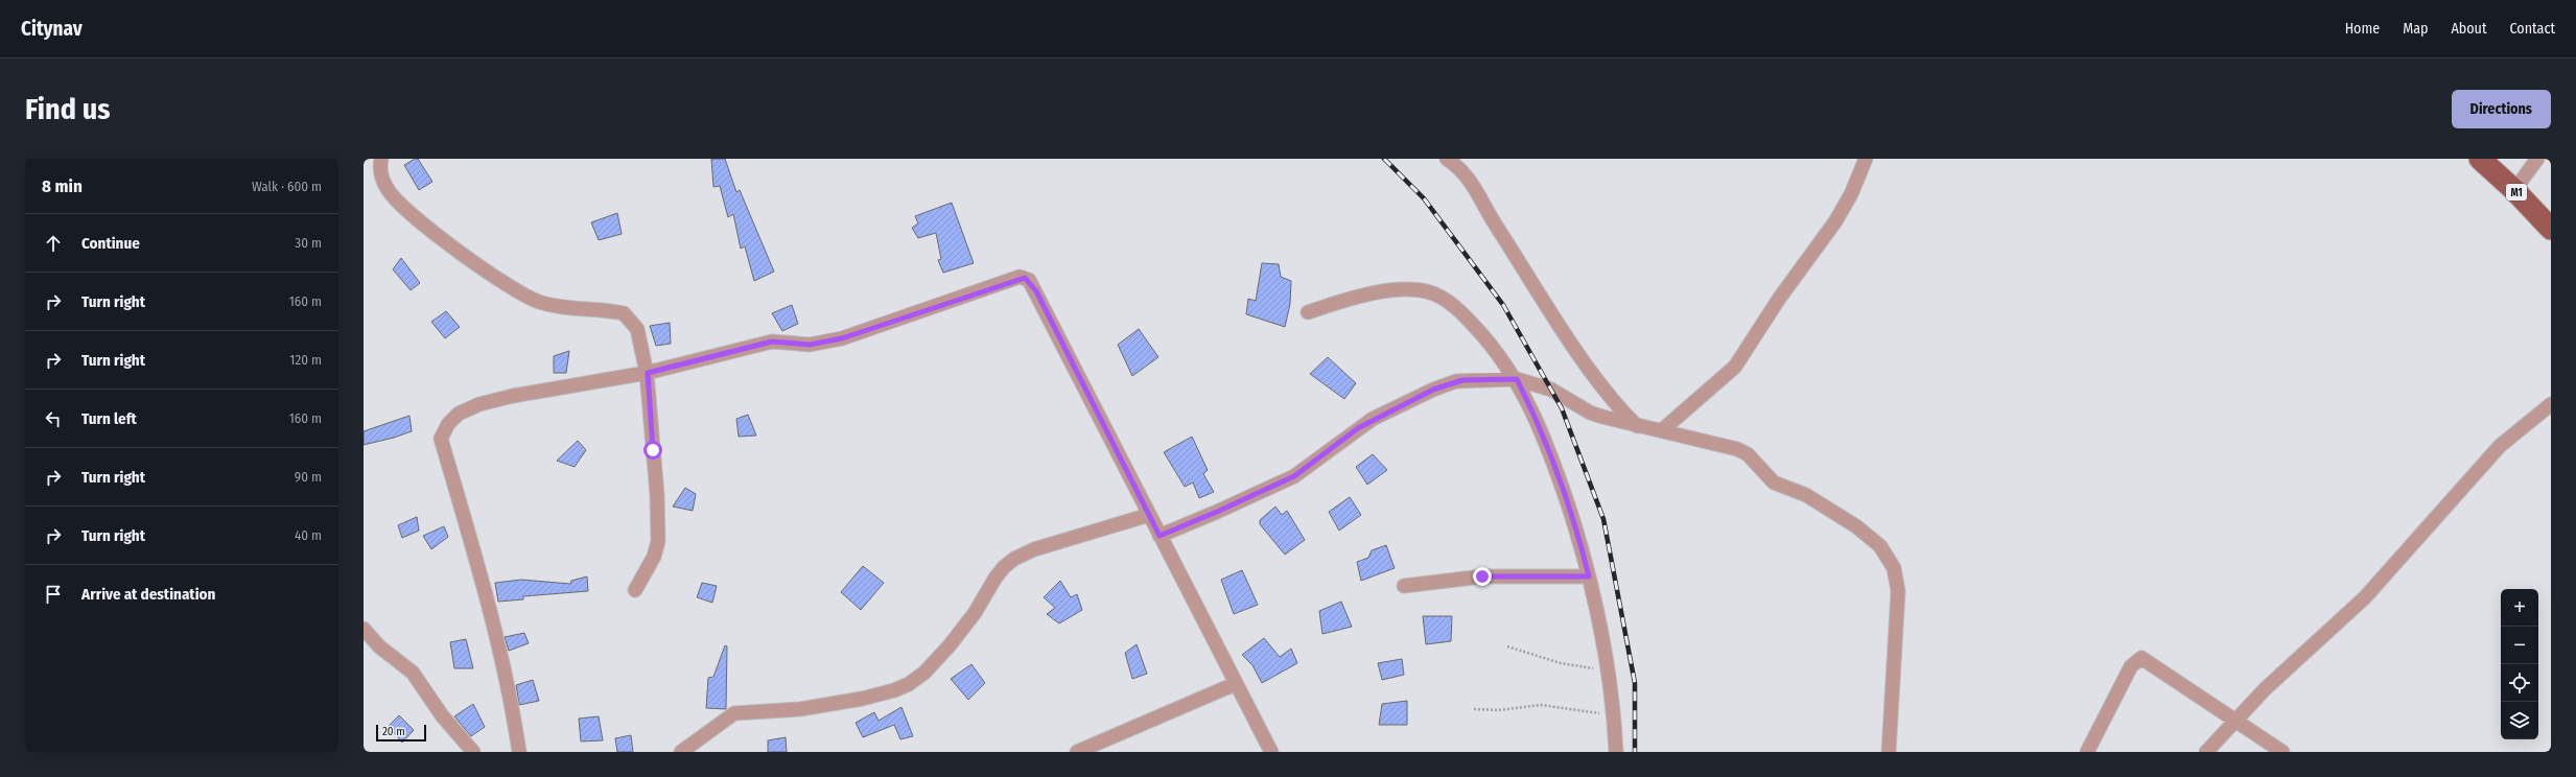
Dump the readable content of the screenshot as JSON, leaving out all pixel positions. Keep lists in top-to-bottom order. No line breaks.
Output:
{"streets":{"main road":["M1"]},"scale_bar":"20 m","page":{"header":"Citynav","nav":["Home","Map","About","Contact"],"buttons":"Directions","title":"Find us","heading":["8 min","Walk · 600 m"],"list":[["Continue","30 m"],["Turn right","160 m"],["Turn right","120 m"],["Turn left","160 m"],["Turn right","90 m"],["Turn right","40 m"],"Arrive at destination"],"map_buttons":["+","−"],"scale":"20 m"}}
